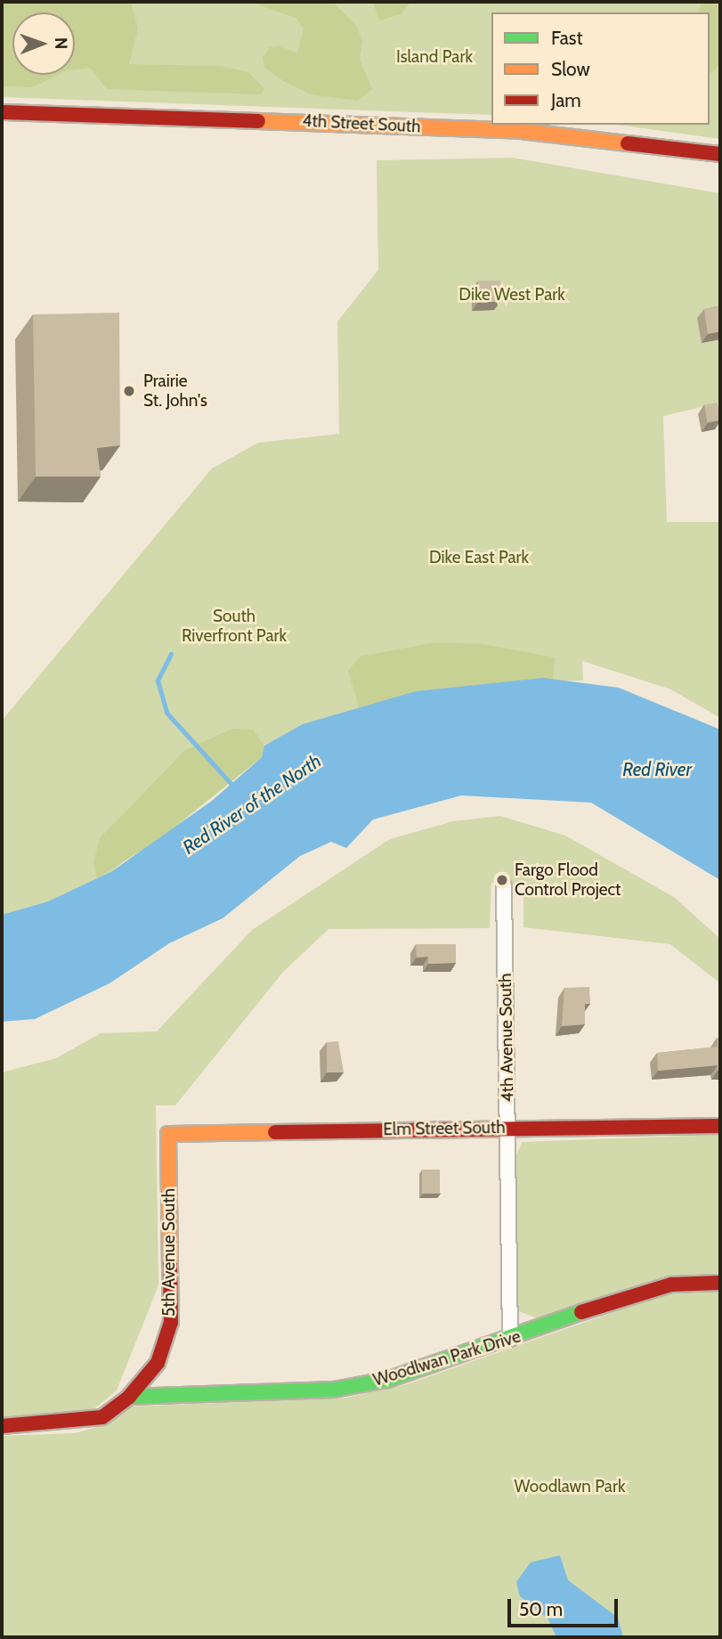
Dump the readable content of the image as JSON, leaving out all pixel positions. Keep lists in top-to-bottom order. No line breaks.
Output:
{"streets":{"street":["4th Street South","4th Avenue South","Elm Street South","5th Avenue South","Woodlwan Park Drive"]},"crossings":[["4th Avenue South","Elm Street South"],["4th Avenue South","Woodlwan Park Drive"],["Elm Street South","5th Avenue South"],["5th Avenue South","Woodlwan Park Drive"]],"water":["Red River","Red River of the North"],"parks":["Island Park","Dike West Park","Dike East Park","South Riverfront Park","Woodlawn Park"],"places":["Prairie St. John's","Fargo Flood Control Project"],"legend":["Fast","Slow","Jam"],"scale_bar":"50 m","north":"right"}
